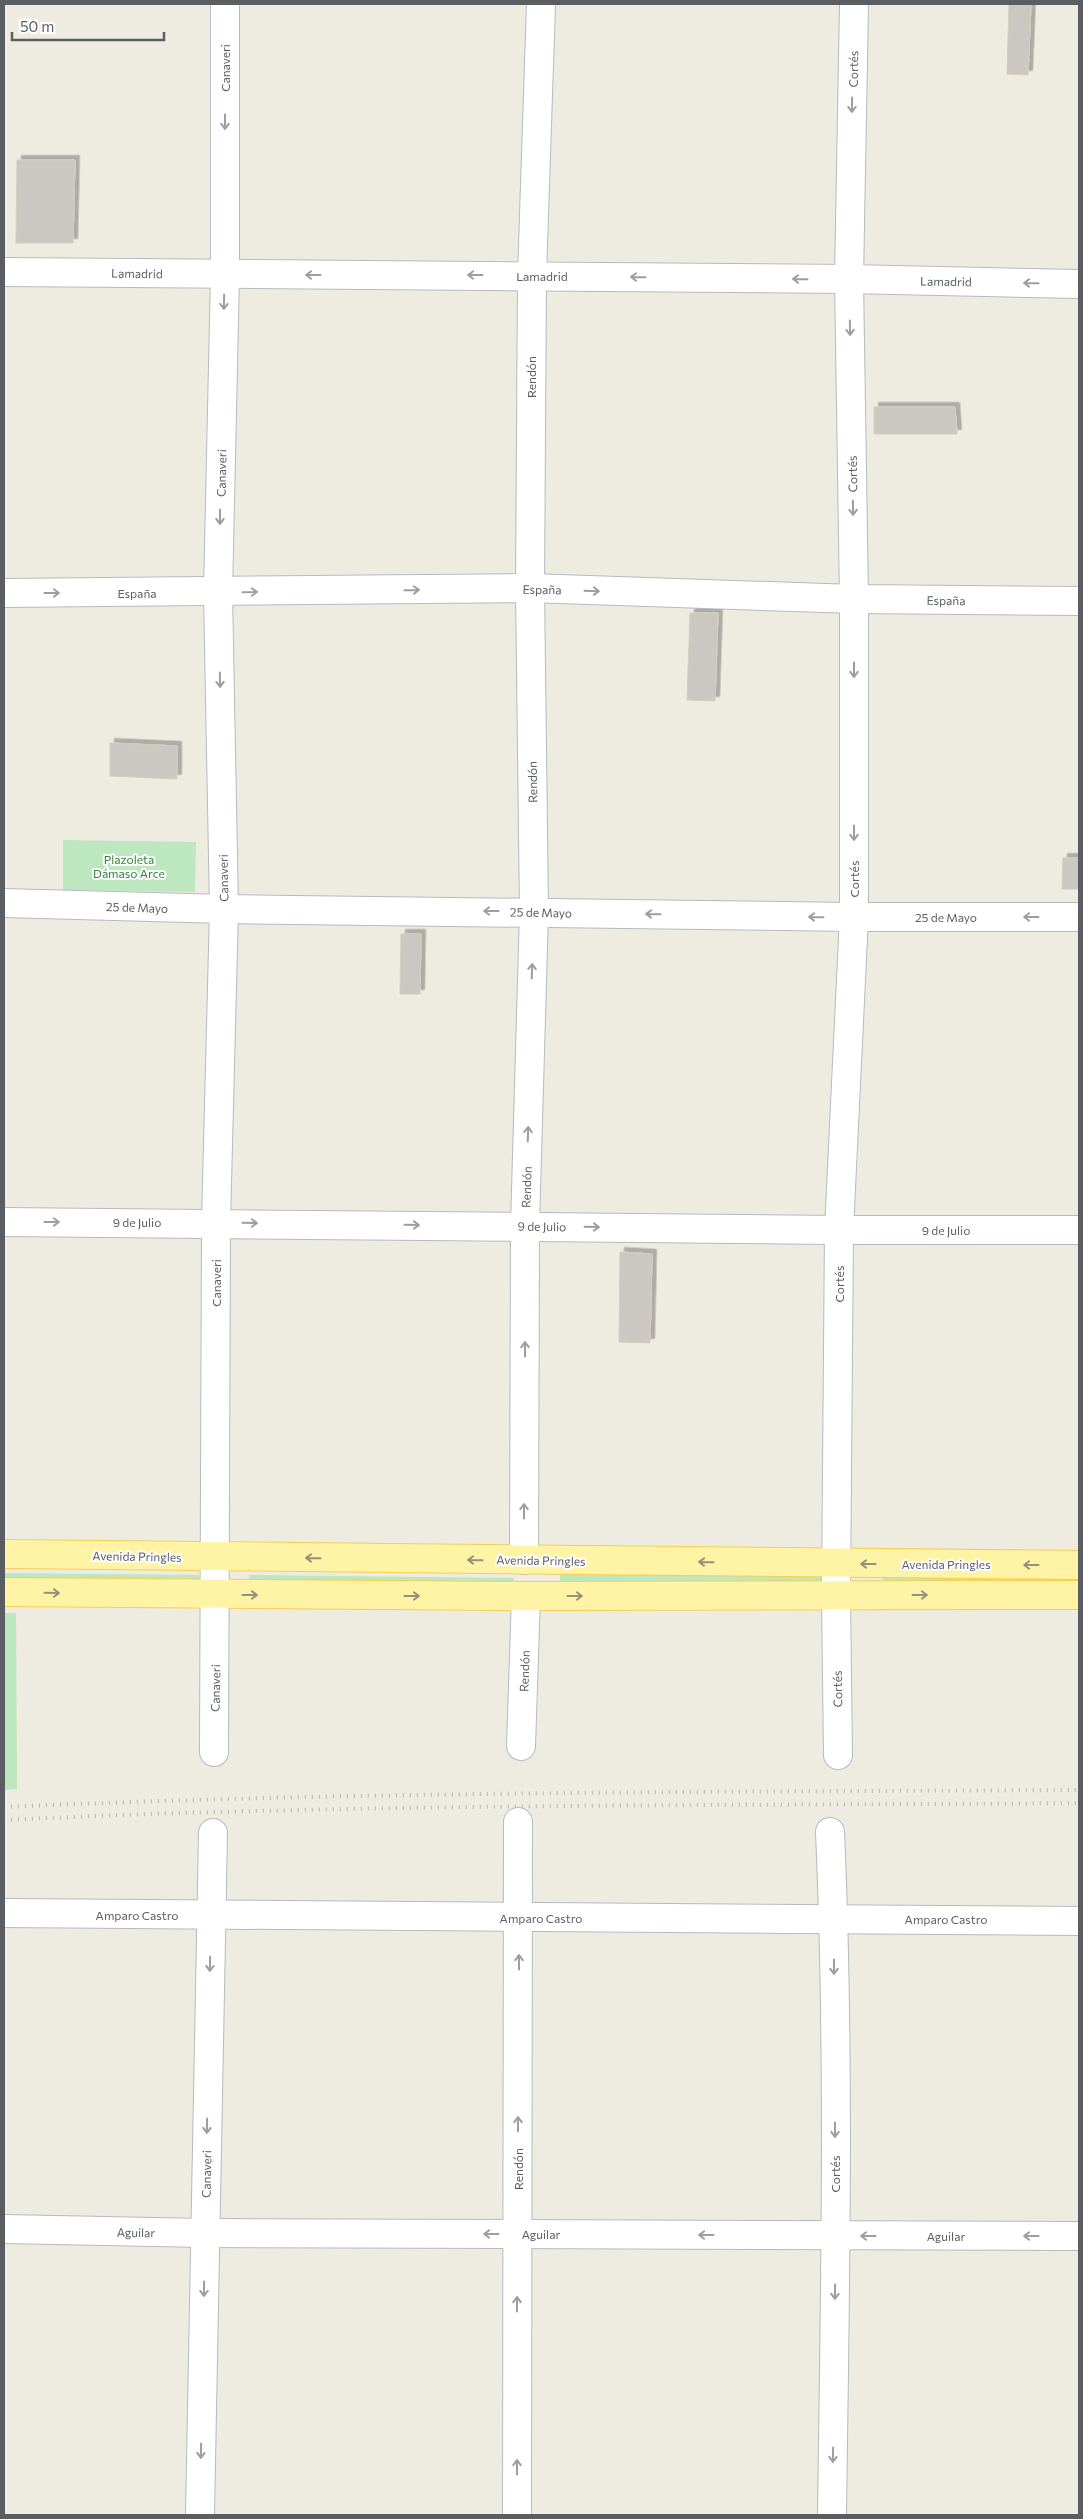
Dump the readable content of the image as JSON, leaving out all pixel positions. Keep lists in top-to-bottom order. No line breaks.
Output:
{"streets":{"main road":["Avenida Pringles"],"street":["Canaveri","Cortés","Lamadrid","Rendón","España","25 de Mayo","9 de Julio","Amparo Castro","Aguilar"]},"crossings":[["Canaveri","Lamadrid"],["Canaveri","España"],["Canaveri","25 de Mayo"],["Canaveri","9 de Julio"],["Canaveri","Avenida Pringles"],["Canaveri","Amparo Castro"],["Canaveri","Aguilar"],["Cortés","Lamadrid"],["Cortés","España"],["Cortés","25 de Mayo"],["Cortés","9 de Julio"],["Cortés","Avenida Pringles"],["Cortés","Amparo Castro"],["Cortés","Aguilar"],["Lamadrid","Rendón"],["Rendón","España"],["Rendón","25 de Mayo"],["Rendón","9 de Julio"],["Rendón","Avenida Pringles"],["Rendón","Amparo Castro"],["Rendón","Aguilar"]],"one_way":["Canaveri","Cortés","Lamadrid","Rendón","España","25 de Mayo","9 de Julio","Aguilar"],"parks":["Plazoleta Dámaso Arce"],"scale_bar":"50 m"}
